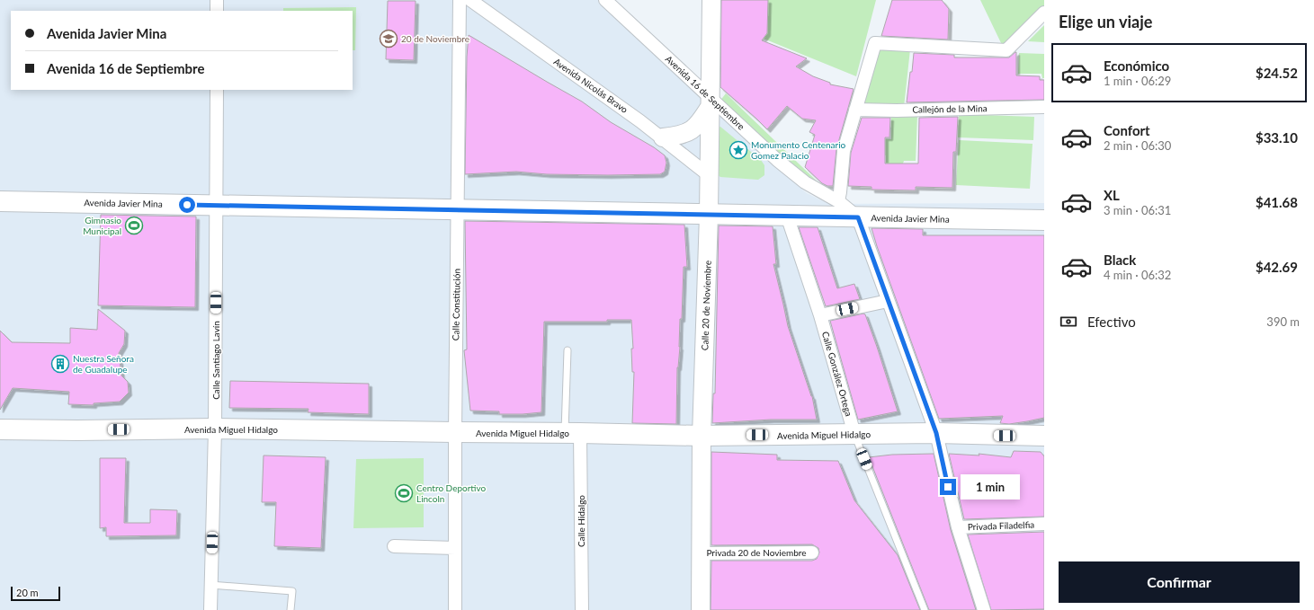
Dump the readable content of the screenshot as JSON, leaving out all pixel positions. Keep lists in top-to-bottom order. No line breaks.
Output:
{"streets":{"main road":["Avenida Javier Mina","Calle 20 de Noviembre","Avenida Miguel Hidalgo"],"street":["Avenida Nicolás Bravo","Avenida 16 de Septiembre","Callejón de la Mina","Calle Constitución","Calle Santiago Lavín","Calle González Ortega","Calle Hidalgo","Privada Filadelfia","Privada 20 de Noviembre"]},"crossings":[["Avenida Nicolás Bravo","Calle 20 de Noviembre"],["Avenida 16 de Septiembre","Avenida Javier Mina"],["Avenida 16 de Septiembre","Calle 20 de Noviembre"],["Avenida Javier Mina","Calle Constitución"],["Avenida Javier Mina","Calle 20 de Noviembre"],["Avenida Javier Mina","Calle Santiago Lavín"],["Avenida Javier Mina","Calle González Ortega"],["Calle Constitución","Avenida Miguel Hidalgo"],["Calle 20 de Noviembre","Avenida Miguel Hidalgo"],["Calle 20 de Noviembre","Privada 20 de Noviembre"],["Calle Santiago Lavín","Avenida Miguel Hidalgo"],["Calle González Ortega","Avenida Miguel Hidalgo"],["Avenida Miguel Hidalgo","Calle Hidalgo"]],"places":{"school or university":["20 de Noviembre"],"place":["Monumento Centenario Gomez Palacio"],"sports":["Gimnasio Municipal","Centro Deportivo Lincoln"],"building":["Nuestra Señora de Guadalupe"]},"scale_bar":"20 m","page":{"heading":"Elige un viaje","banner":["Avenida Javier Mina","Avenida 16 de Septiembre"],"list":[{"name":"Económico","note":"1 min · 06:29","value":"$24.52"},{"name":"Confort","note":"2 min · 06:30","value":"$33.10"},{"name":"XL","note":"3 min · 06:31","value":"$41.68"},{"name":"Black","note":"4 min · 06:32","value":"$42.69"}],"pay":["Efectivo","390 m"],"bubble":"1 min","buttons":"Confirmar","scale":"20 m"}}
